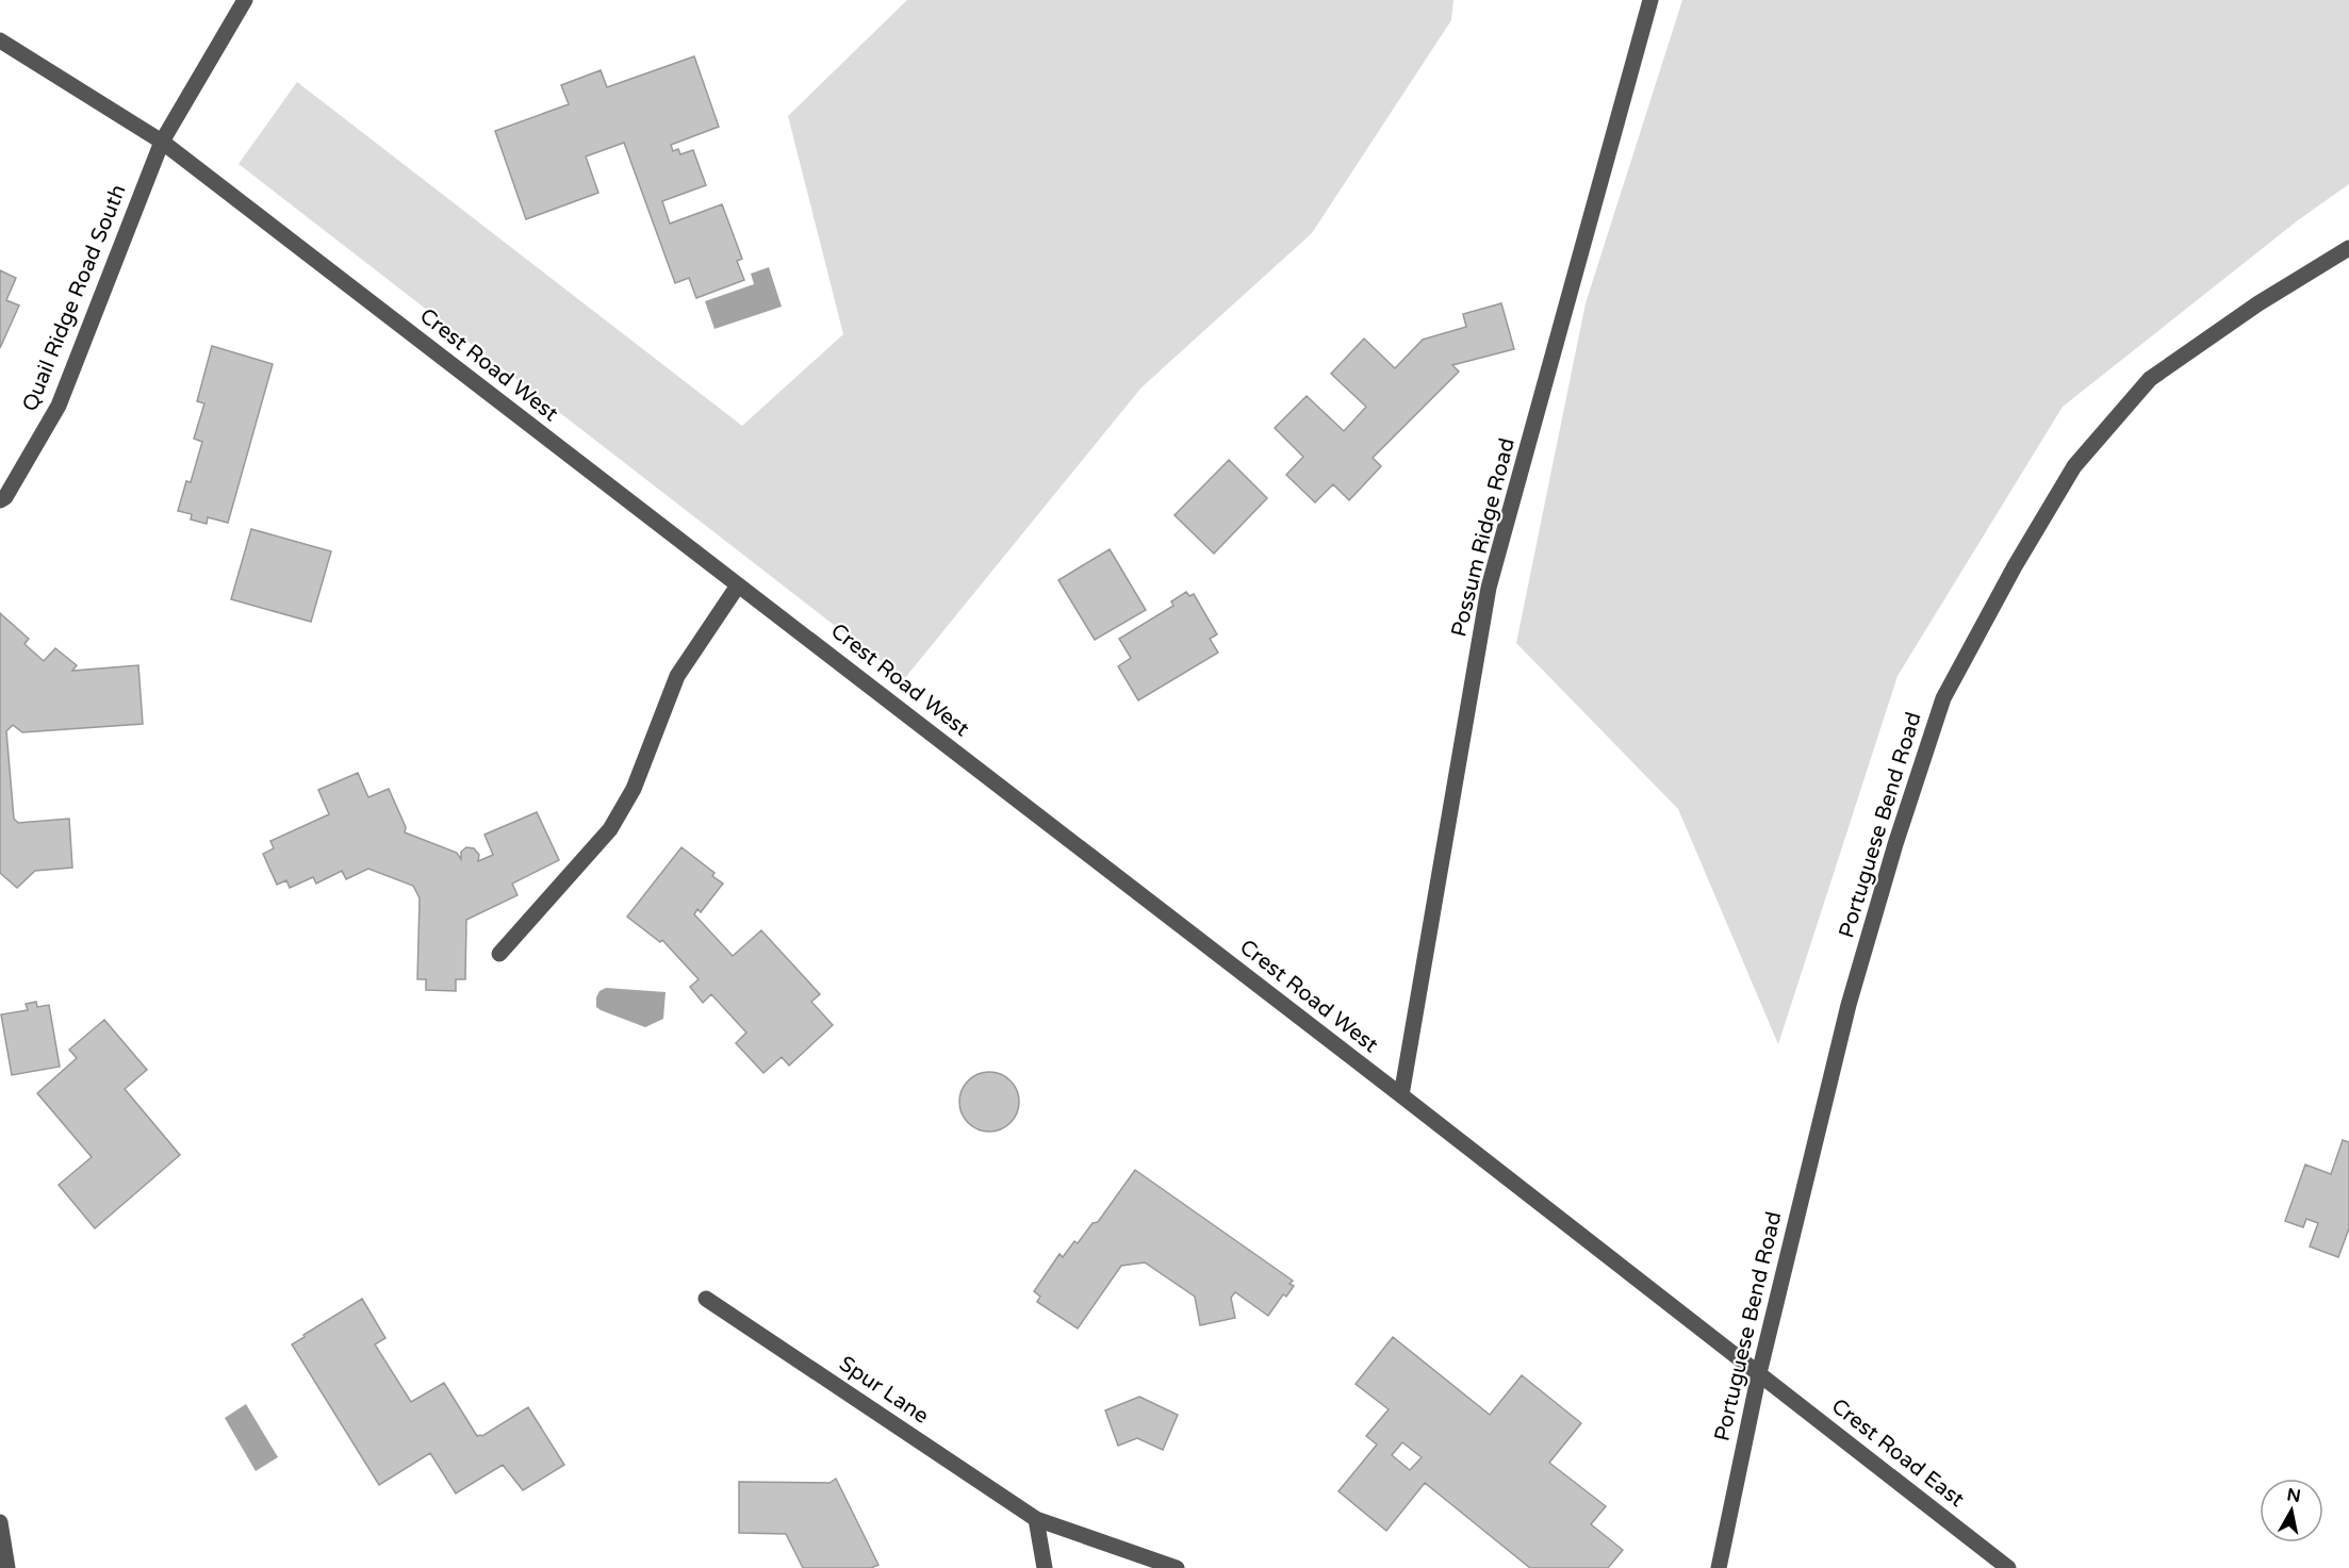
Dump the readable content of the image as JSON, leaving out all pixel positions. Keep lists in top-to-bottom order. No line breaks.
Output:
{"streets":{"street":["Quail Ridge Road South","Crest Road West","Possum Ridge Road","Portuguese Bend Road","Spur Lane","Crest Road East"]},"crossings":[["Quail Ridge Road South","Crest Road West"],["Crest Road West","Possum Ridge Road"],["Crest Road West","Portuguese Bend Road"],["Crest Road West","Crest Road East"],["Portuguese Bend Road","Crest Road East"]],"north":"top"}
